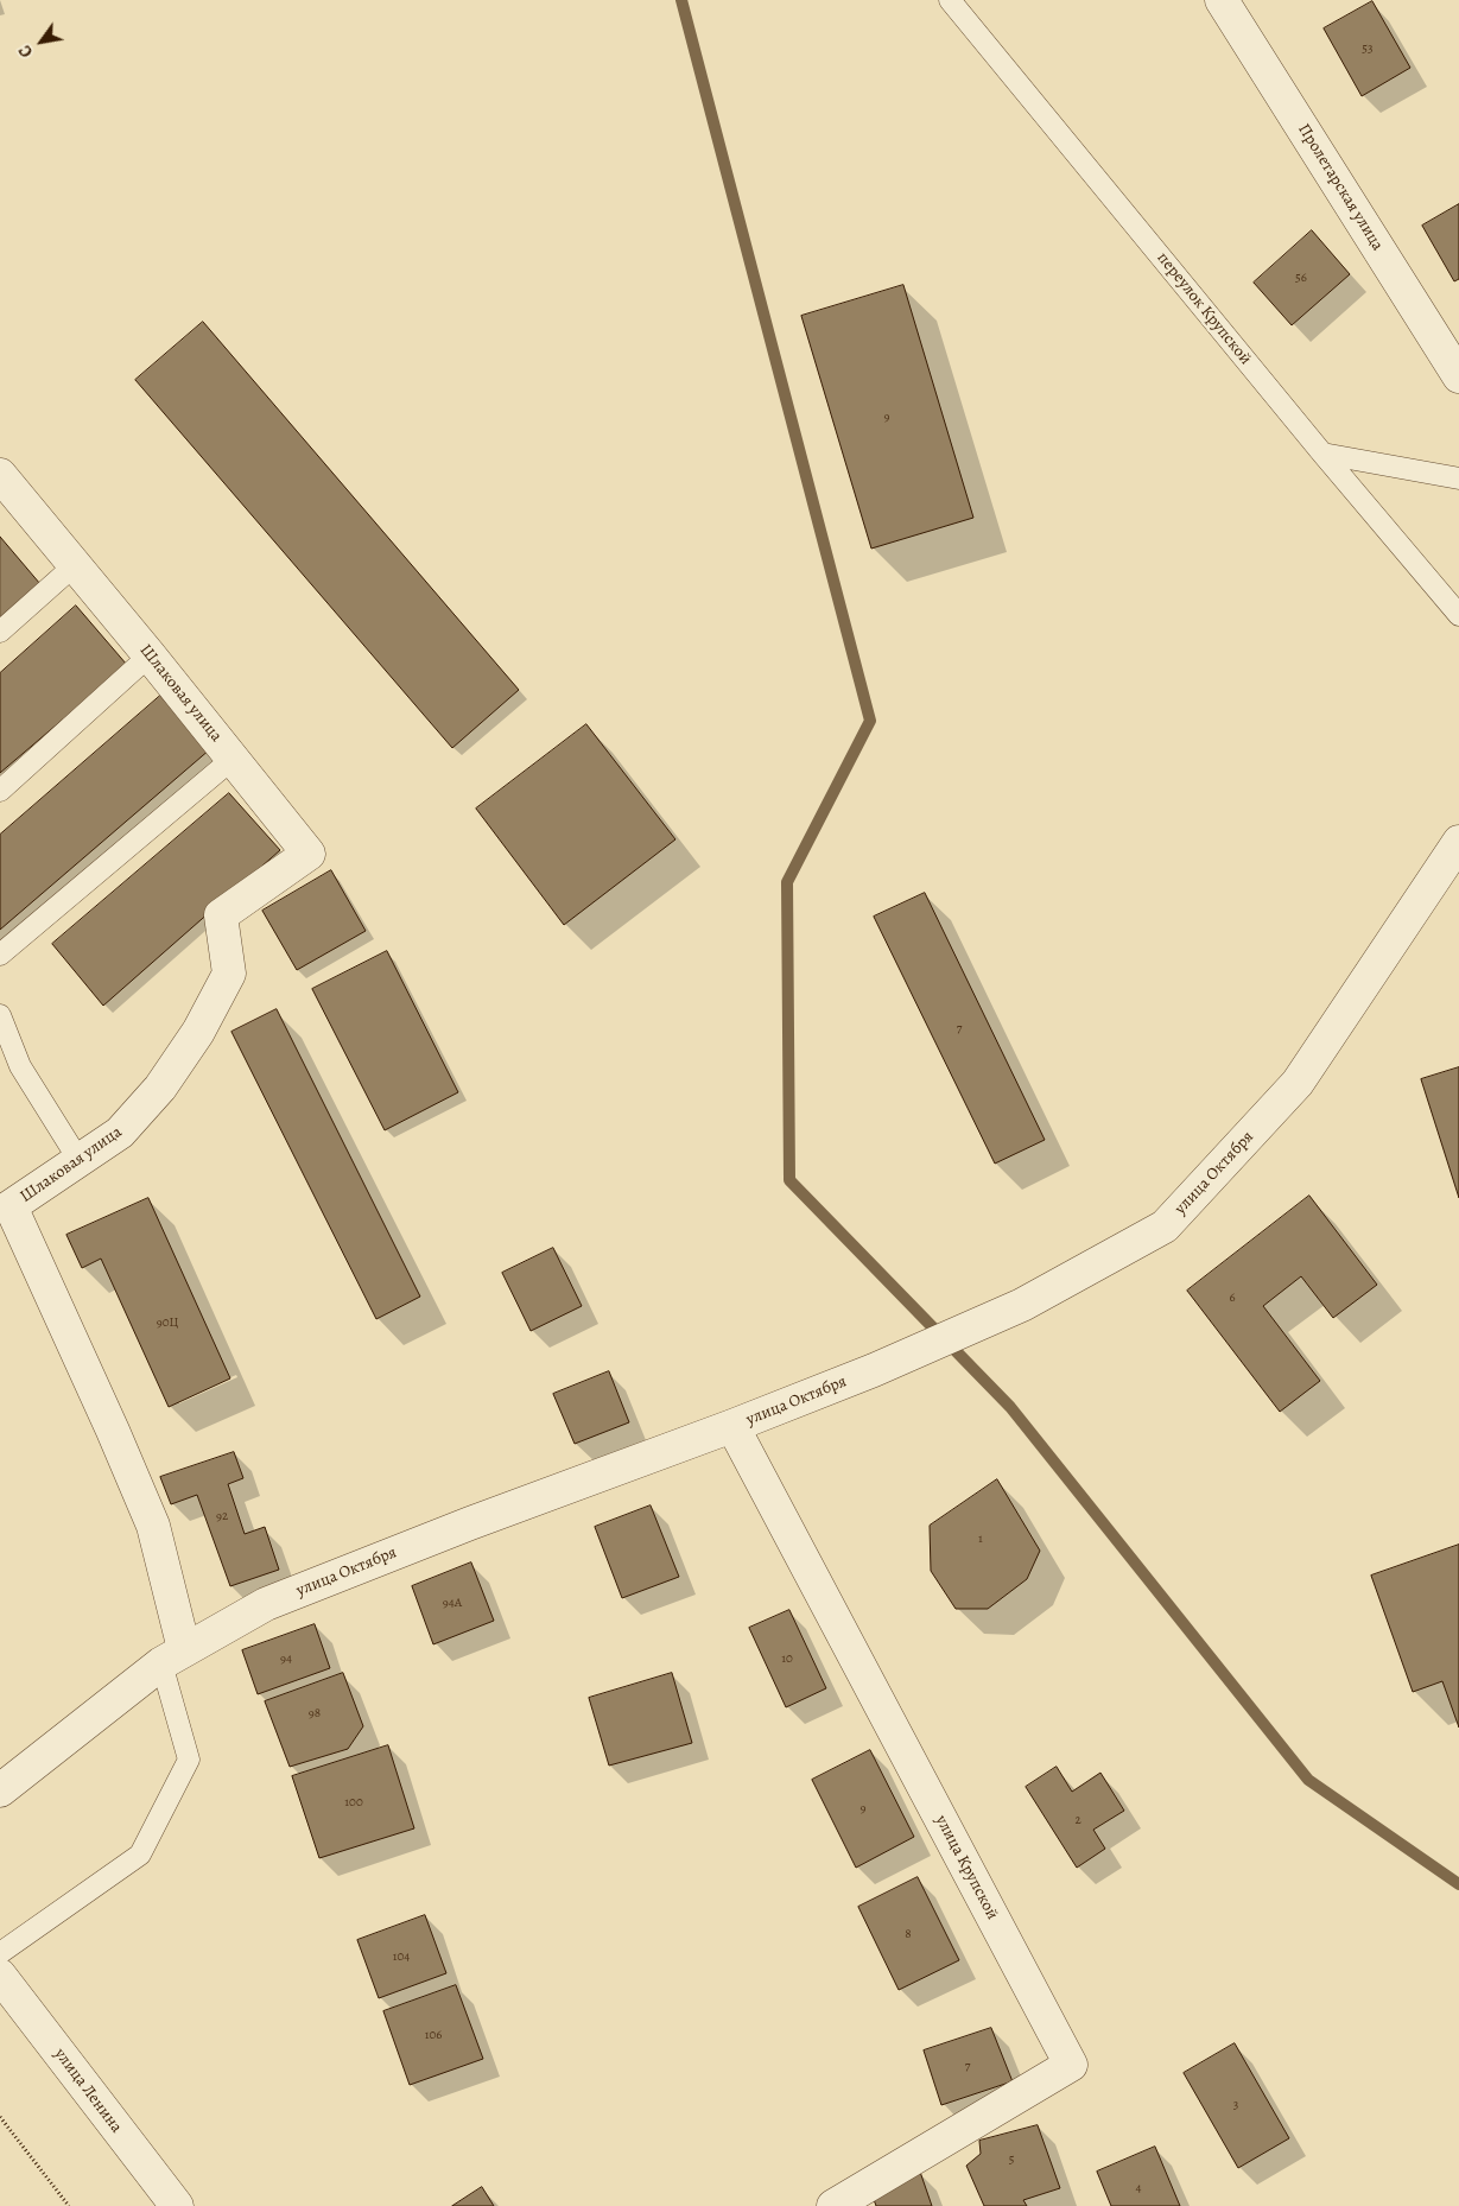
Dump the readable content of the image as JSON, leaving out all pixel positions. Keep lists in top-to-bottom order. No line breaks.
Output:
{"streets":{"street":["Пролетарская улица","Шлаковая улица","улица Октября","улица Крупской","улица Ленина"],"lane":["переулок Крупской"]},"crossings":[["Шлаковая улица","улица Октября"],["улица Октября","улица Крупской"]],"house_numbers":["53","56","9","7","6","90Ц","92","1","94А","94","10","98","100","9","2","8","104","106","7","3","5","4"],"north":"bottom left"}
